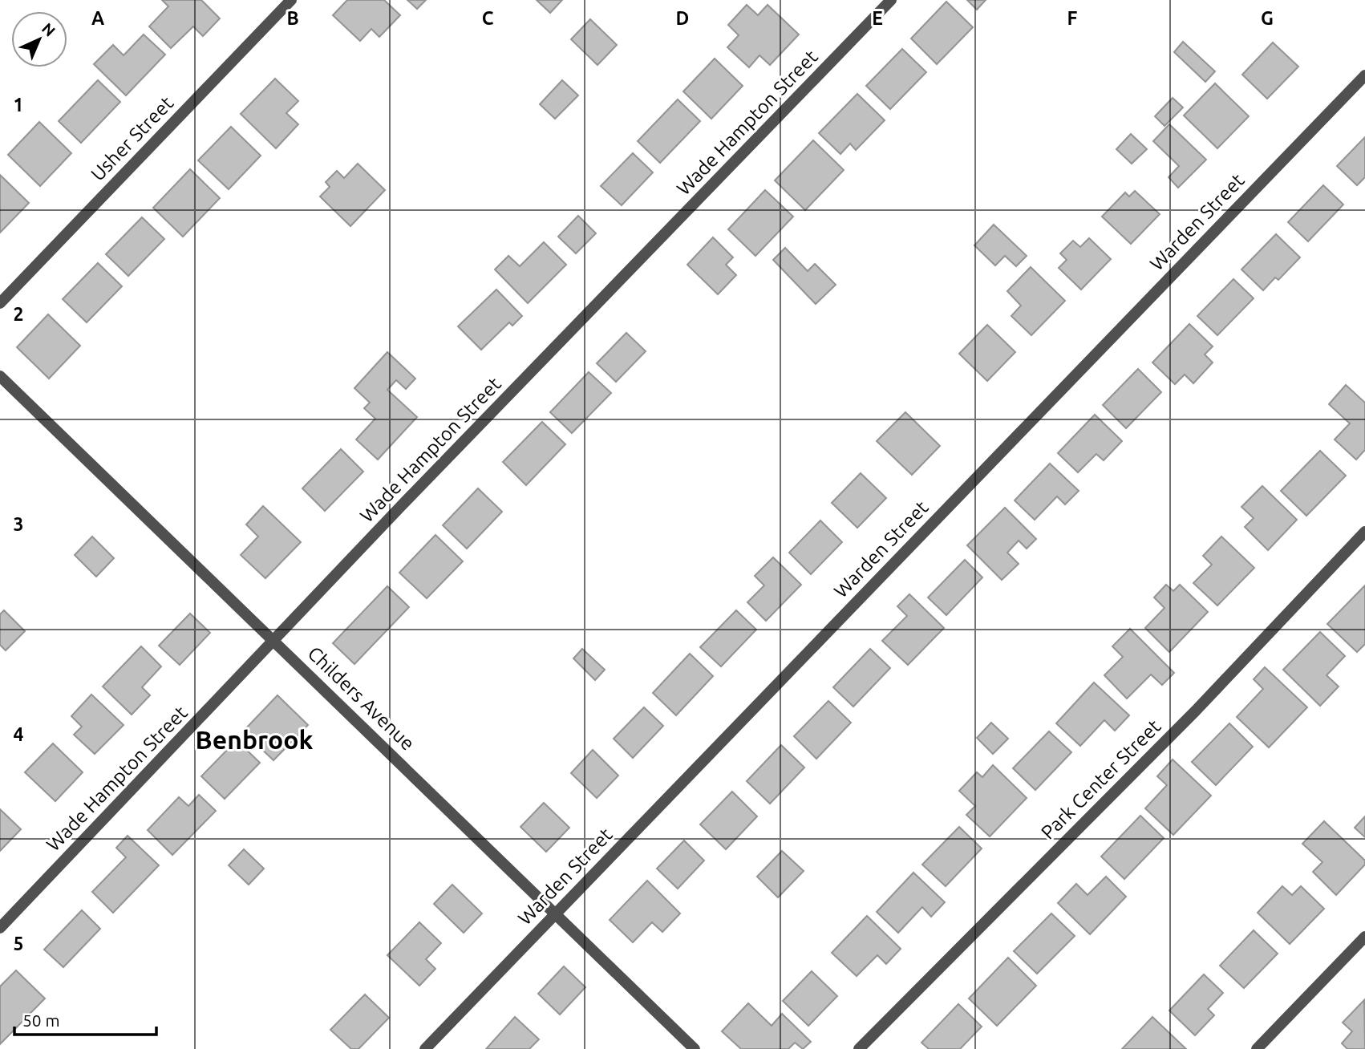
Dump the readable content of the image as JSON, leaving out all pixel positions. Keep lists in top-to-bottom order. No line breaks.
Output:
{"streets":{"street":["Wade Hampton Street","Usher Street","Warden Street","Childers Avenue","Park Center Street"]},"crossings":[["Wade Hampton Street","Childers Avenue"],["Warden Street","Childers Avenue"]],"districts":["Benbrook"],"scale_bar":"50 m","north":"top right","grid":{"columns":["A","B","C","D","E","F","G"],"rows":["1","2","3","4","5"]}}
